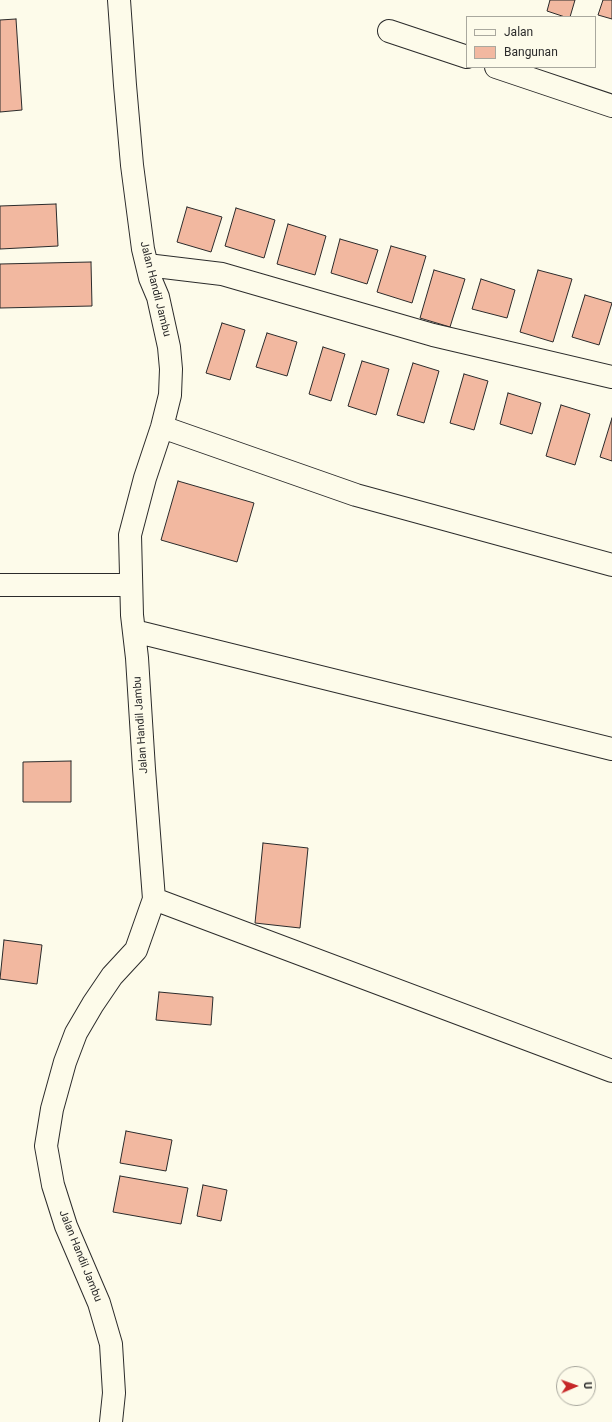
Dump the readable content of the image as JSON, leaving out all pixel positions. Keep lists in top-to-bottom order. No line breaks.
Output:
{"streets":{"street":["Jalan Handil Jambu"]},"legend":["Jalan","Bangunan"],"north":"right"}
